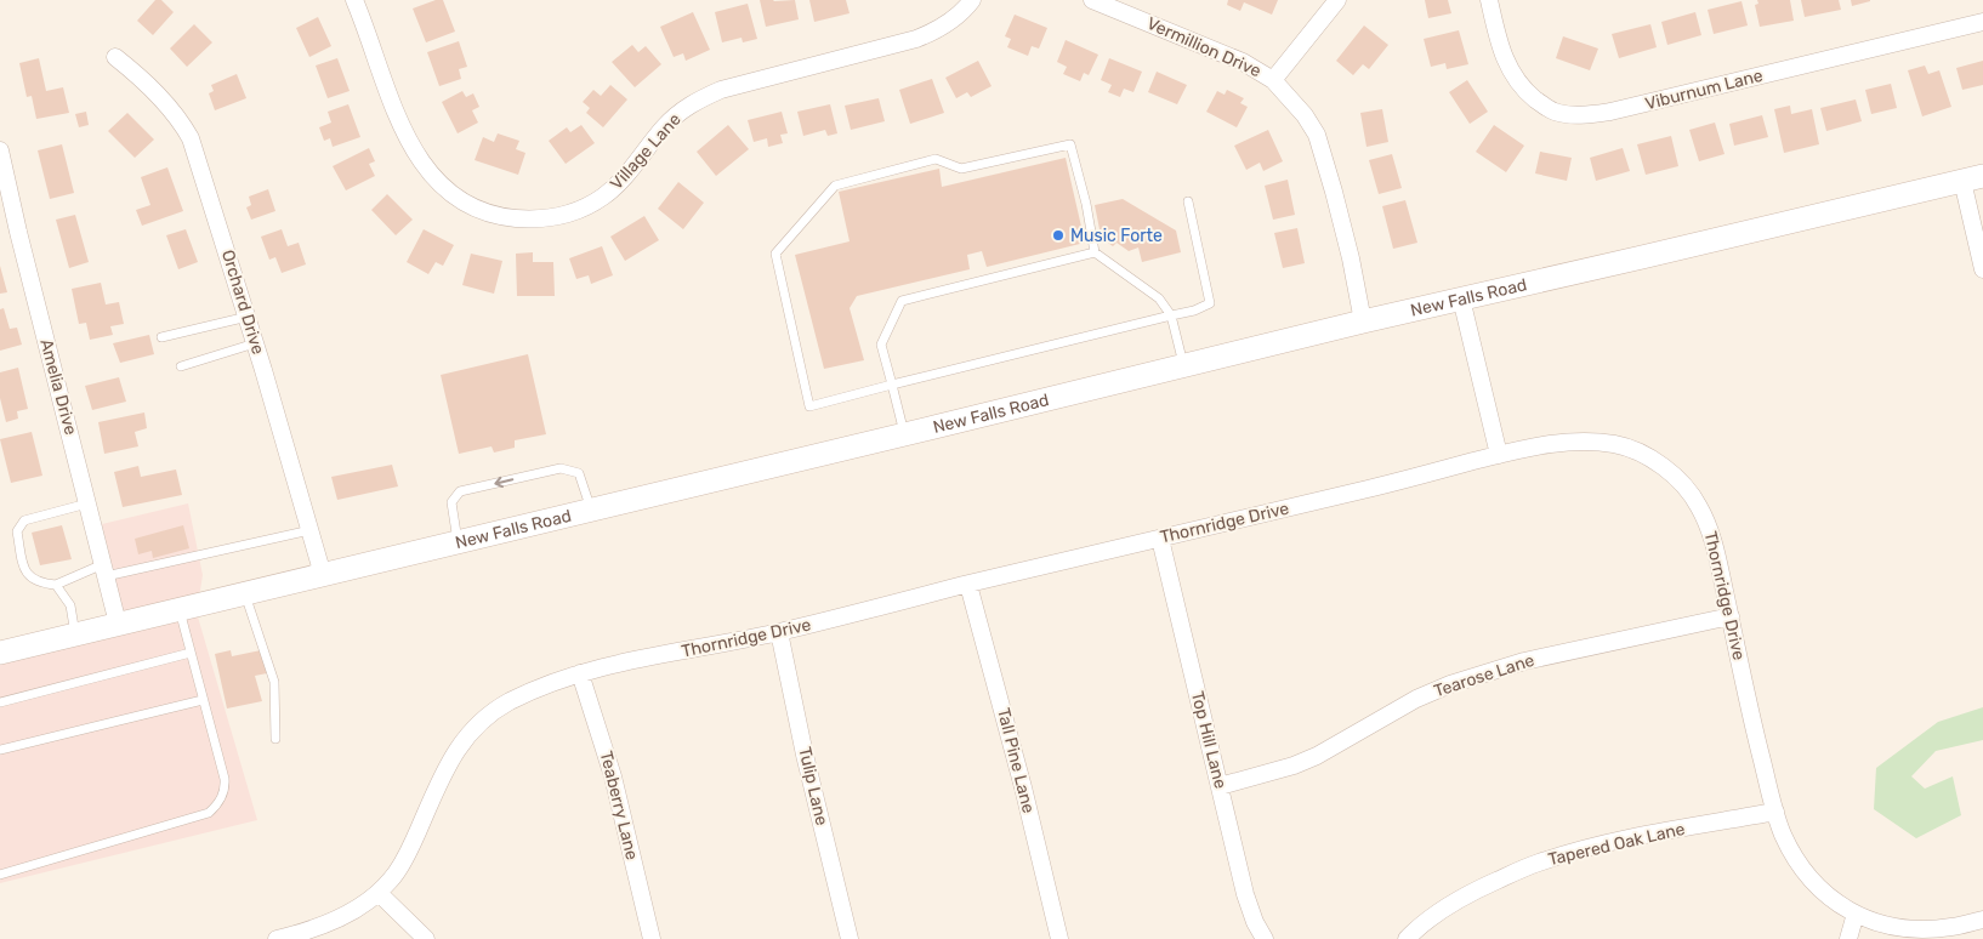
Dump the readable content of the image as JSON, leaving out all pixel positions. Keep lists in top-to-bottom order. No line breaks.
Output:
{"streets":{"main road":["New Falls Road"],"street":["Vermillion Drive","Viburnum Lane","Village Lane","Orchard Drive","Amelia Drive","Thornridge Drive","Tearose Lane","Top Hill Lane","Tall Pine Lane","Tulip Lane","Teaberry Lane","Tapered Oak Lane"]},"crossings":[["Vermillion Drive","New Falls Road"],["New Falls Road","Orchard Drive"],["New Falls Road","Amelia Drive"],["Thornridge Drive","Tearose Lane"],["Thornridge Drive","Top Hill Lane"],["Thornridge Drive","Tall Pine Lane"],["Thornridge Drive","Tulip Lane"],["Thornridge Drive","Teaberry Lane"],["Thornridge Drive","Tapered Oak Lane"],["Tearose Lane","Top Hill Lane"]],"places":["Music Forte"]}
